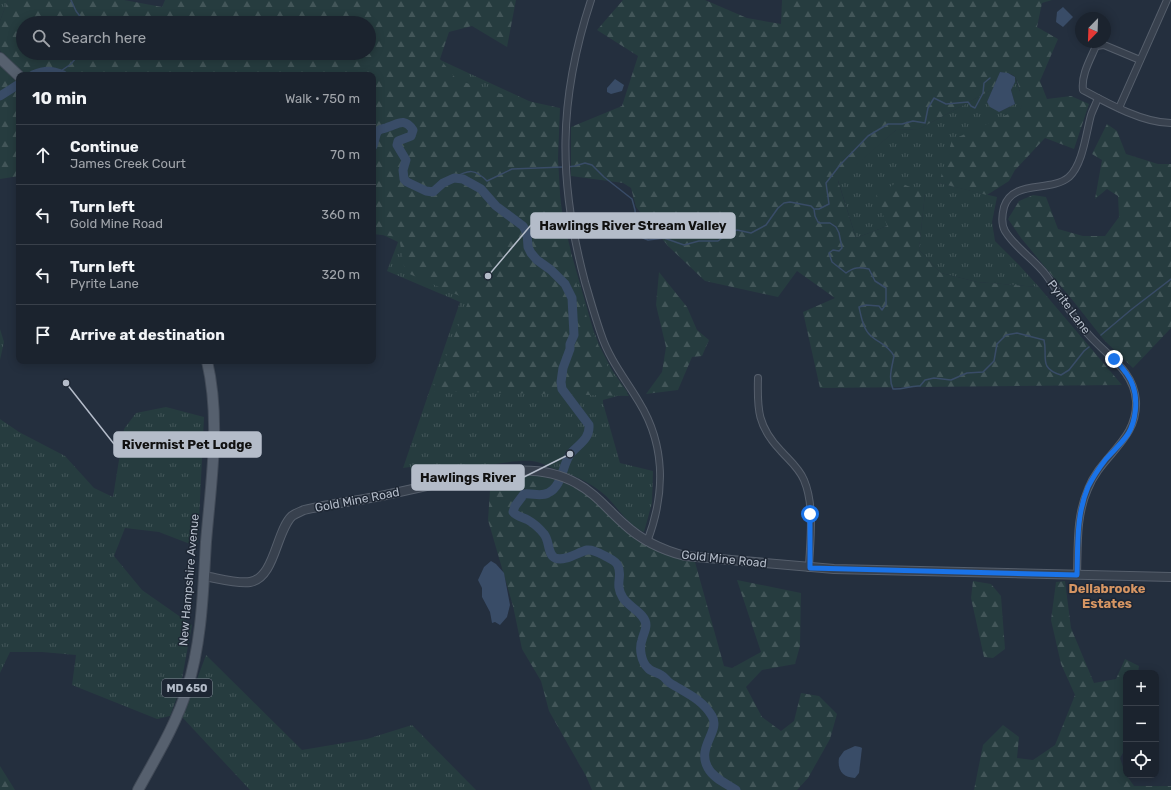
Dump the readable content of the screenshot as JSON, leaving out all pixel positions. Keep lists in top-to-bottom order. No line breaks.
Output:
{"streets":{"main road":["New Hampshire Avenue","MD 650"],"street":["Pyrite Lane","Gold Mine Road"]},"crossings":[["Pyrite Lane","Gold Mine Road"],["Gold Mine Road","New Hampshire Avenue"]],"districts":["Dellabrooke Estates"],"places":["Hawlings River Stream Valley","Rivermist Pet Lodge","Hawlings River"],"north":"bottom left","page":{"search":"Search here","heading":["10 min","Walk · 750 m"],"list":[["Continue","James Creek Court","70 m"],["Turn left","Gold Mine Road","360 m"],["Turn left","Pyrite Lane","320 m"],"Arrive at destination"],"map_buttons":["+","−"]}}
